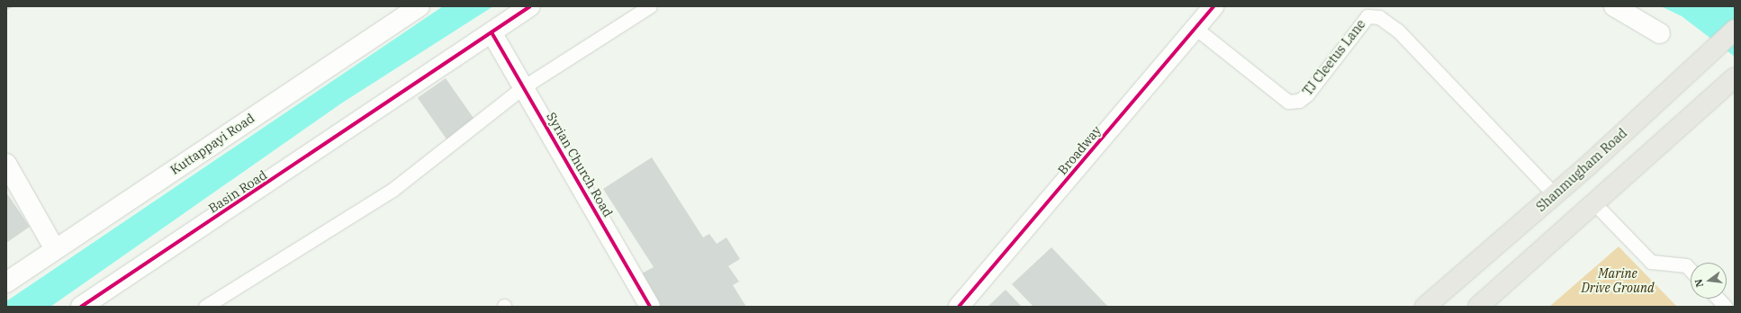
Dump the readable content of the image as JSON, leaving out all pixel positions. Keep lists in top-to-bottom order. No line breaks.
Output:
{"streets":{"main road":["Shanmugham Road"],"street":["Kuttappayi Road","Broadway","Syrian Church Road","Basin Road"],"lane":["TJ Cleetus Lane"]},"crossings":[["TJ Cleetus Lane","Broadway"],["TJ Cleetus Lane","Shanmugham Road"],["Syrian Church Road","Basin Road"]],"parks":["Marine Drive Ground"],"north":"left"}
